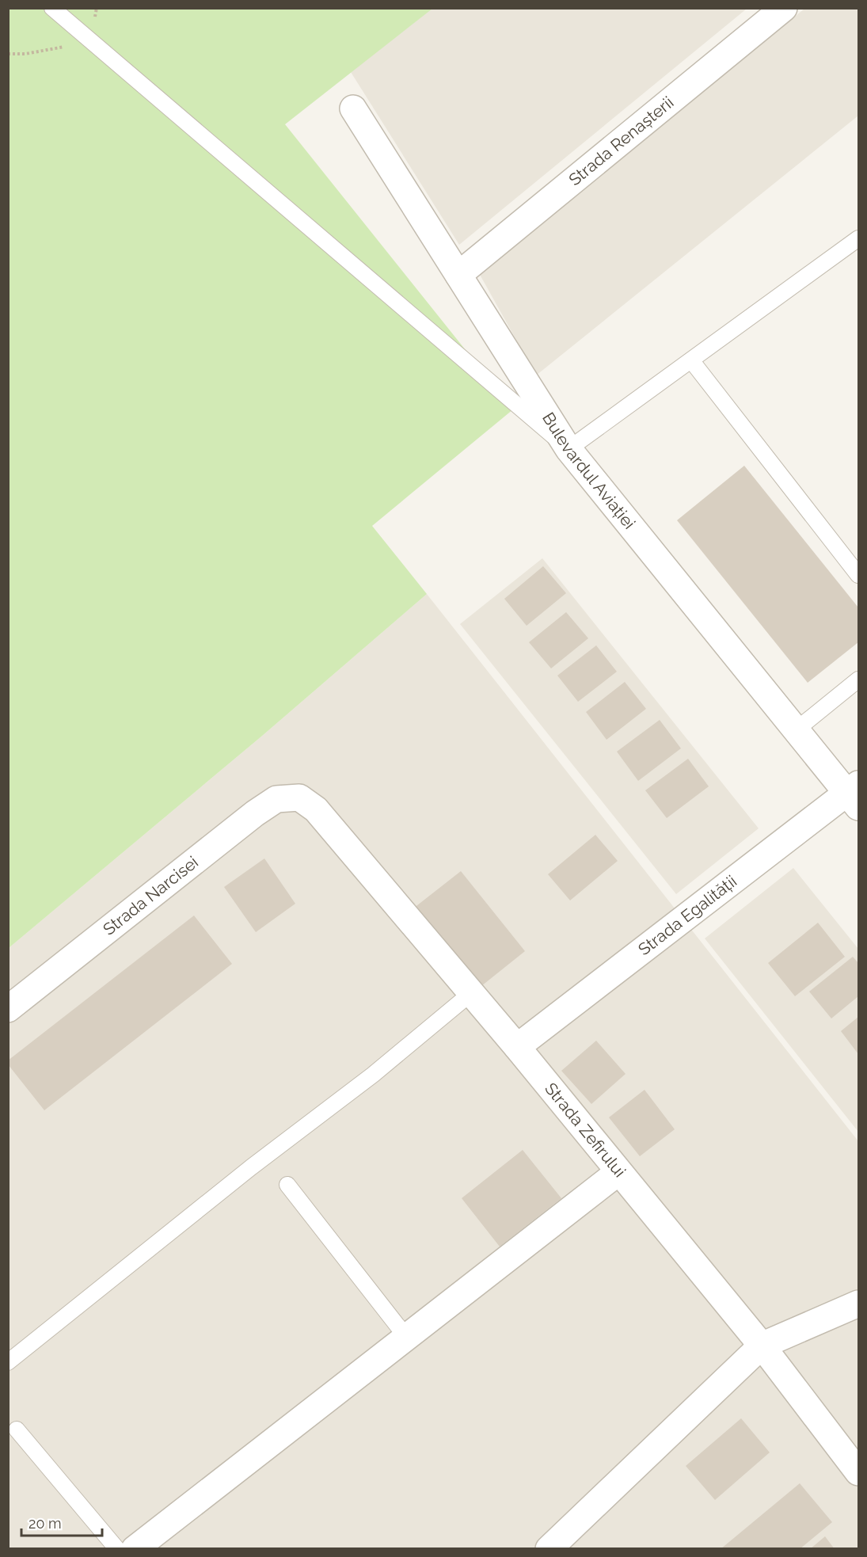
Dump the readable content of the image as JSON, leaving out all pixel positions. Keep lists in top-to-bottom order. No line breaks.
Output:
{"streets":{"street":["Strada Renașterii","Bulevardul Aviației","Strada Narcisei","Strada Egalității","Strada Zefirului"]},"crossings":[["Strada Renașterii","Bulevardul Aviației"],["Bulevardul Aviației","Strada Egalității"],["Strada Narcisei","Strada Zefirului"],["Strada Egalității","Strada Zefirului"]],"scale_bar":"20 m"}
